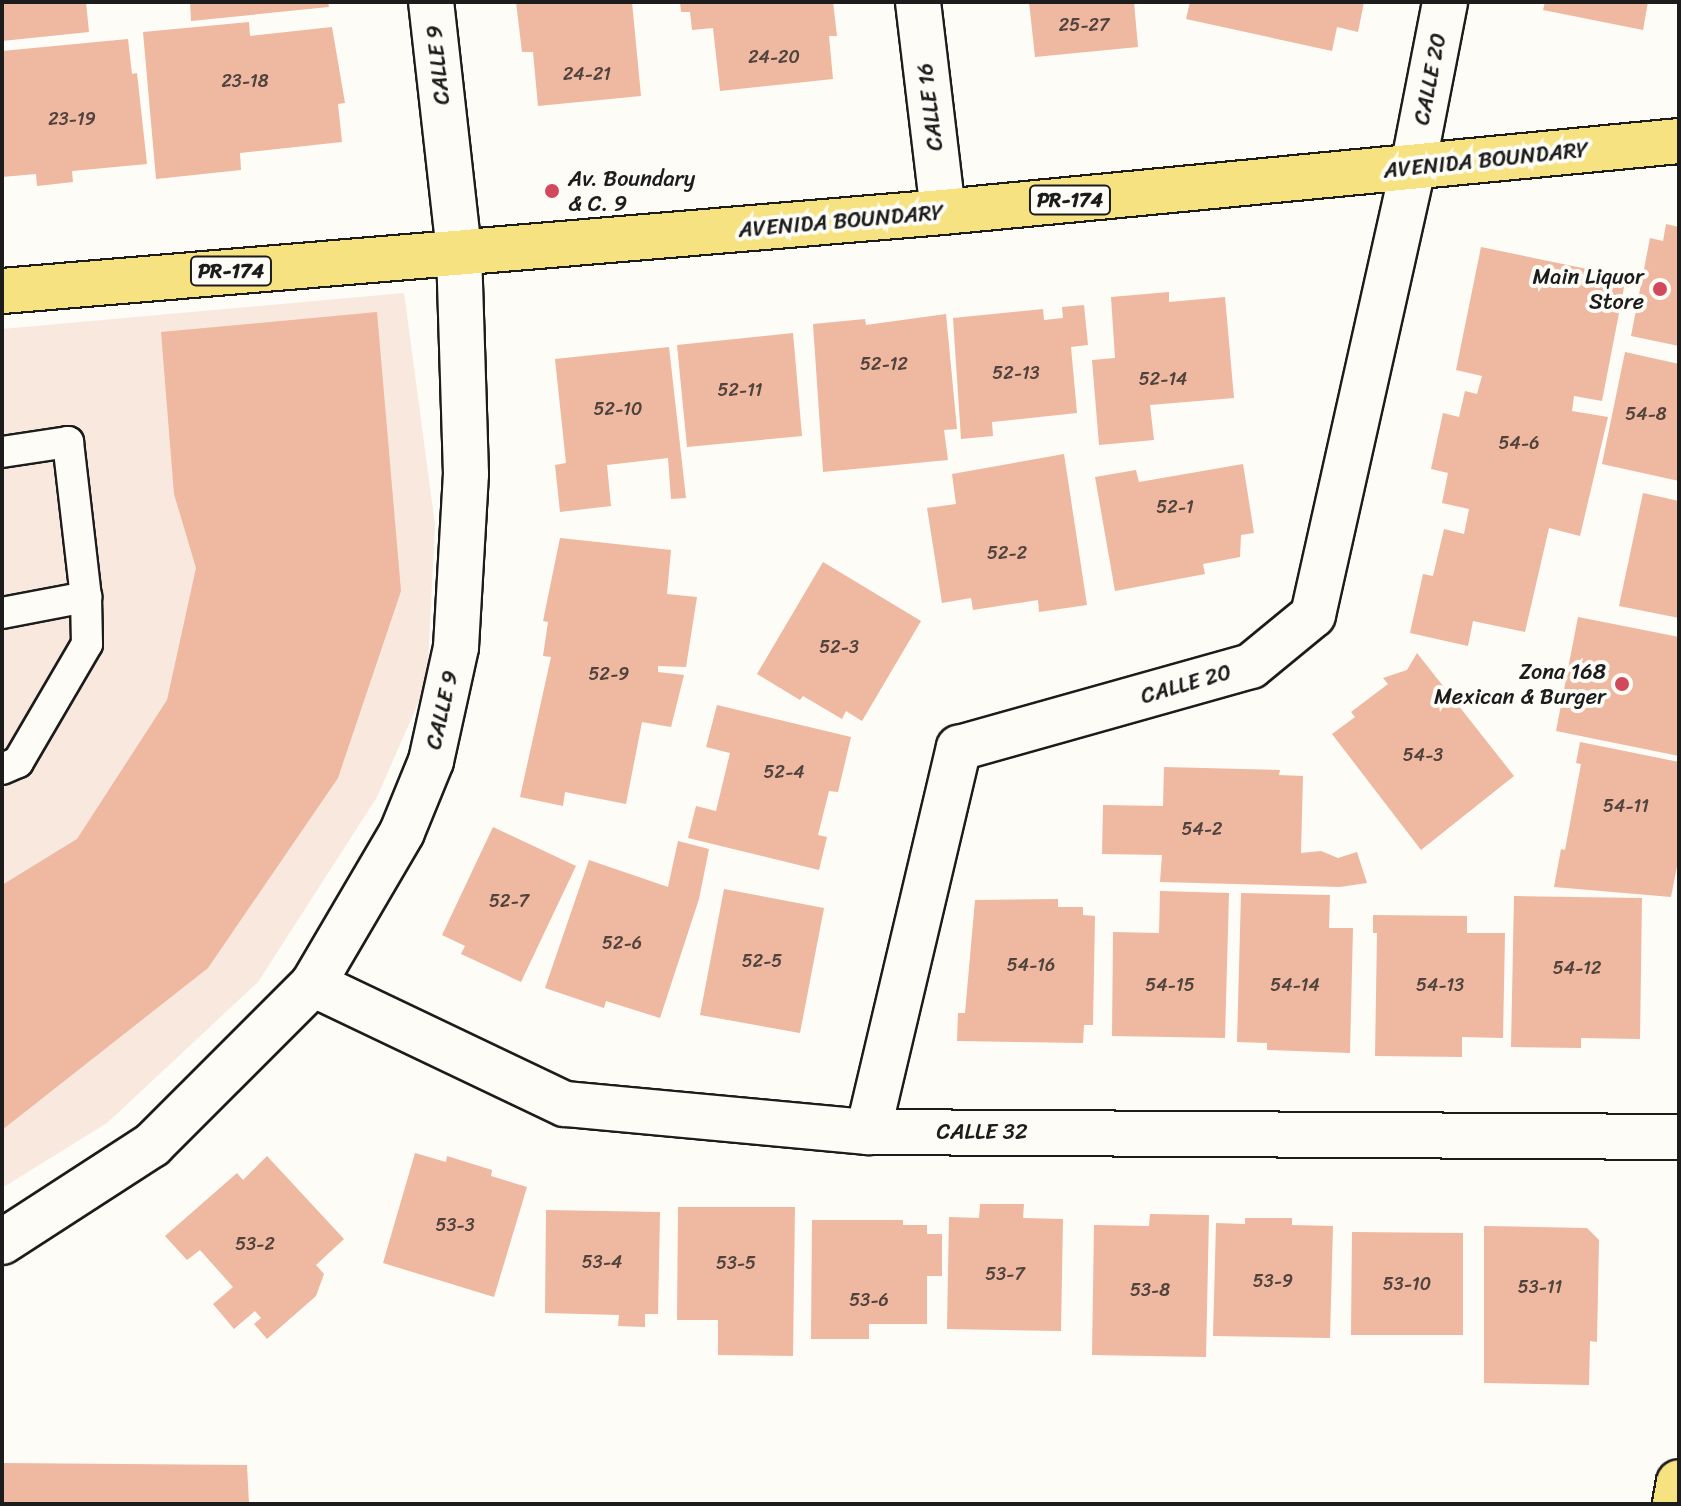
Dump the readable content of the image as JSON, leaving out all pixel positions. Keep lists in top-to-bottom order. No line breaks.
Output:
{"streets":{"highway":["AVENIDA BOUNDARY","PR-174"],"street":["CALLE 9","CALLE 20","CALLE 16","CALLE 32"]},"crossings":[["CALLE 9","AVENIDA BOUNDARY"],["CALLE 9","CALLE 32"],["CALLE 20","AVENIDA BOUNDARY"],["CALLE 20","CALLE 32"],["CALLE 16","AVENIDA BOUNDARY"]],"places":["Av. Boundary & C. 9","Main Liquor Store","Zona 168 Mexican & Burger"],"house_numbers":["25-27","24-20","24-21","23-18","23-19","52-12","52-13","52-14","52-11","52-10","54-8","54-6","52-1","52-2","52-3","52-9","54-3","52-4","54-11","54-2","52-7","52-6","52-5","54-16","54-12","54-15","54-14","54-13","53-3","53-2","53-4","53-5","53-7","53-9","53-10","53-11","53-8","53-6"]}
